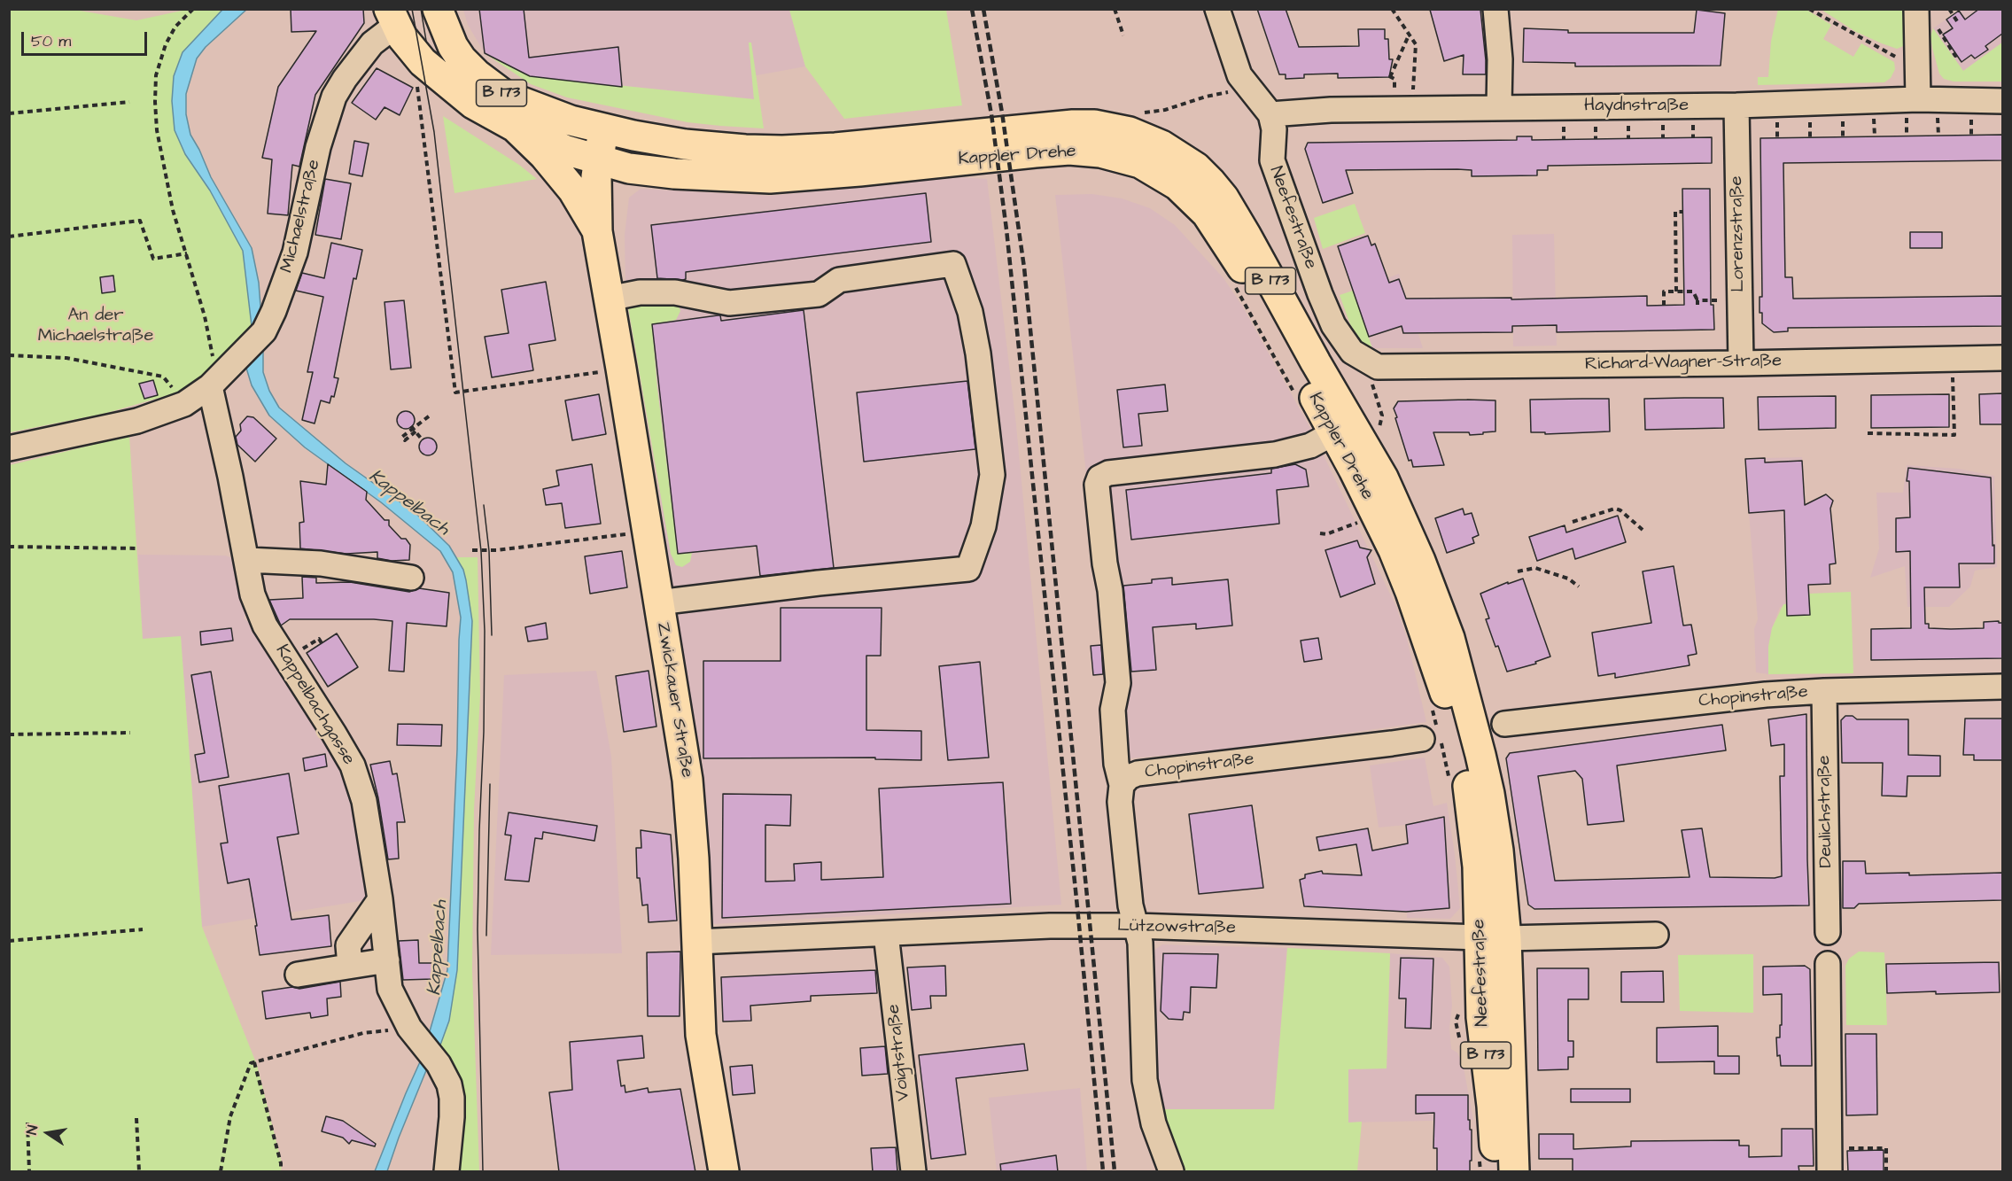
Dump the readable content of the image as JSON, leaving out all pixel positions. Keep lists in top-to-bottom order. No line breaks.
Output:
{"streets":{"main road":["B 173","Kappler Drehe","Neefestraße","Zwickauer Straße"],"street":["Haydnstraße","Michaelstraße","Lorenzstraße","Richard-Wagner-Straße","Chopinstraße","Kappelbachgasse","Deulichstraße","Lützowstraße","Voigtstraße"]},"crossings":[["B 173","Kappler Drehe"],["B 173","Zwickauer Straße"],["Haydnstraße","Neefestraße"],["Haydnstraße","Lorenzstraße"],["Kappler Drehe","Neefestraße"],["Kappler Drehe","Zwickauer Straße"],["Michaelstraße","Zwickauer Straße"],["Michaelstraße","Kappelbachgasse"],["Neefestraße","Richard-Wagner-Straße"],["Neefestraße","Lützowstraße"],["Lorenzstraße","Richard-Wagner-Straße"],["Chopinstraße","Deulichstraße"],["Chopinstraße","Lützowstraße"],["Zwickauer Straße","Lützowstraße"],["Lützowstraße","Voigtstraße"]],"water":["Kappelbach"],"parks":["An der Michaelstraße"],"scale_bar":"50 m","north":"left"}
